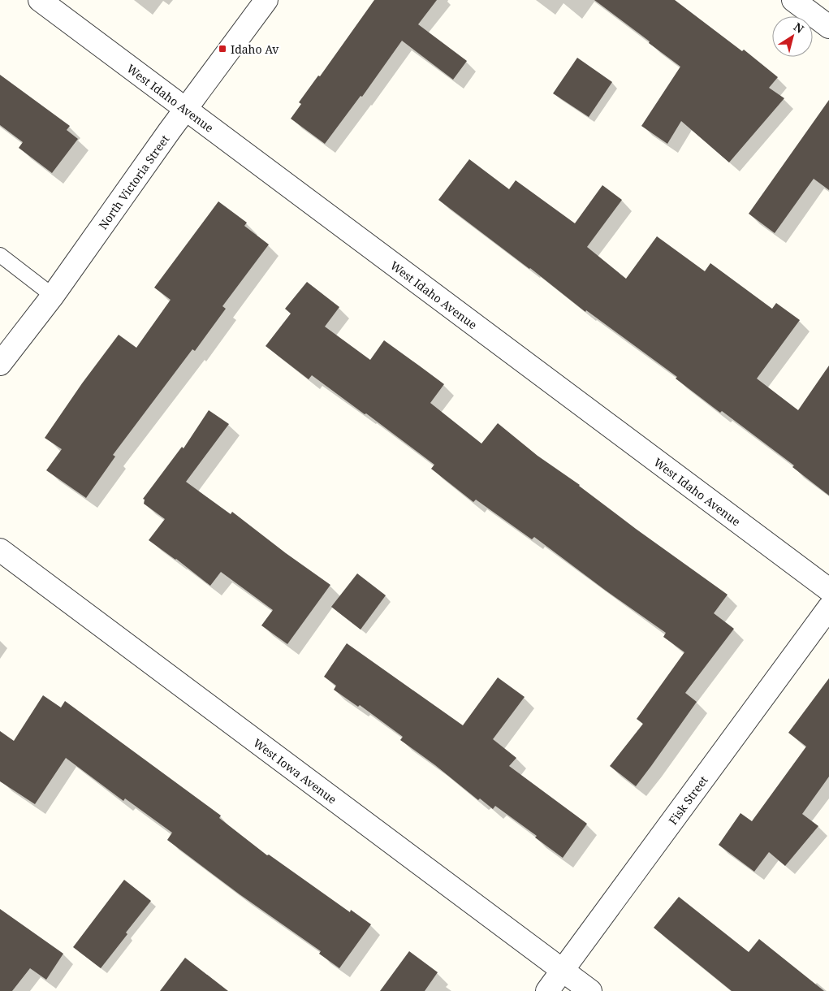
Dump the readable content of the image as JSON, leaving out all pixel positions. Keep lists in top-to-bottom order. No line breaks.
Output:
{"streets":{"street":["West Idaho Avenue","North Victoria Street","West Iowa Avenue","Fisk Street"]},"crossings":[["West Idaho Avenue","North Victoria Street"],["West Iowa Avenue","Fisk Street"]],"places":{"transit":["Idaho Av"]},"north":"top right"}
